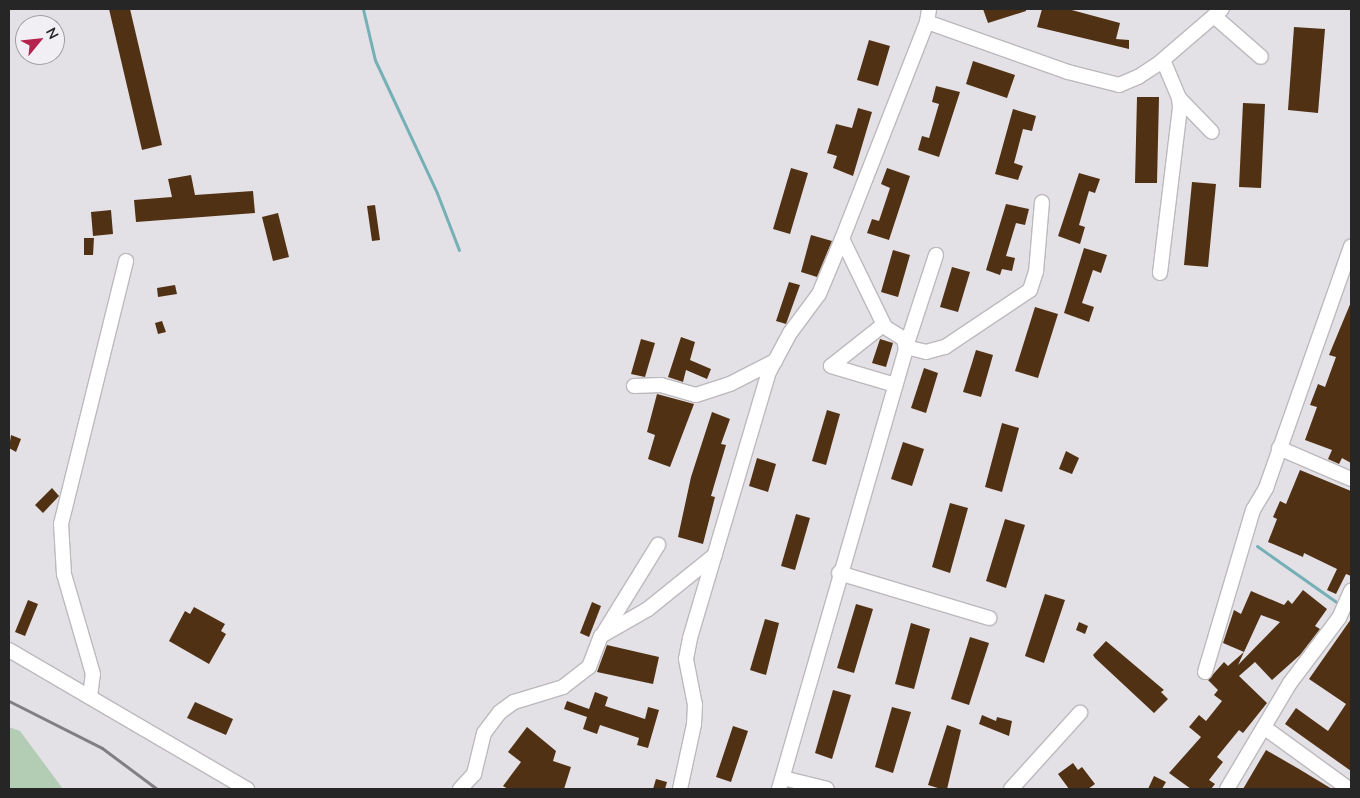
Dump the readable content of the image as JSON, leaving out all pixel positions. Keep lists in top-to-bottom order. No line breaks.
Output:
{"north":"top right"}
